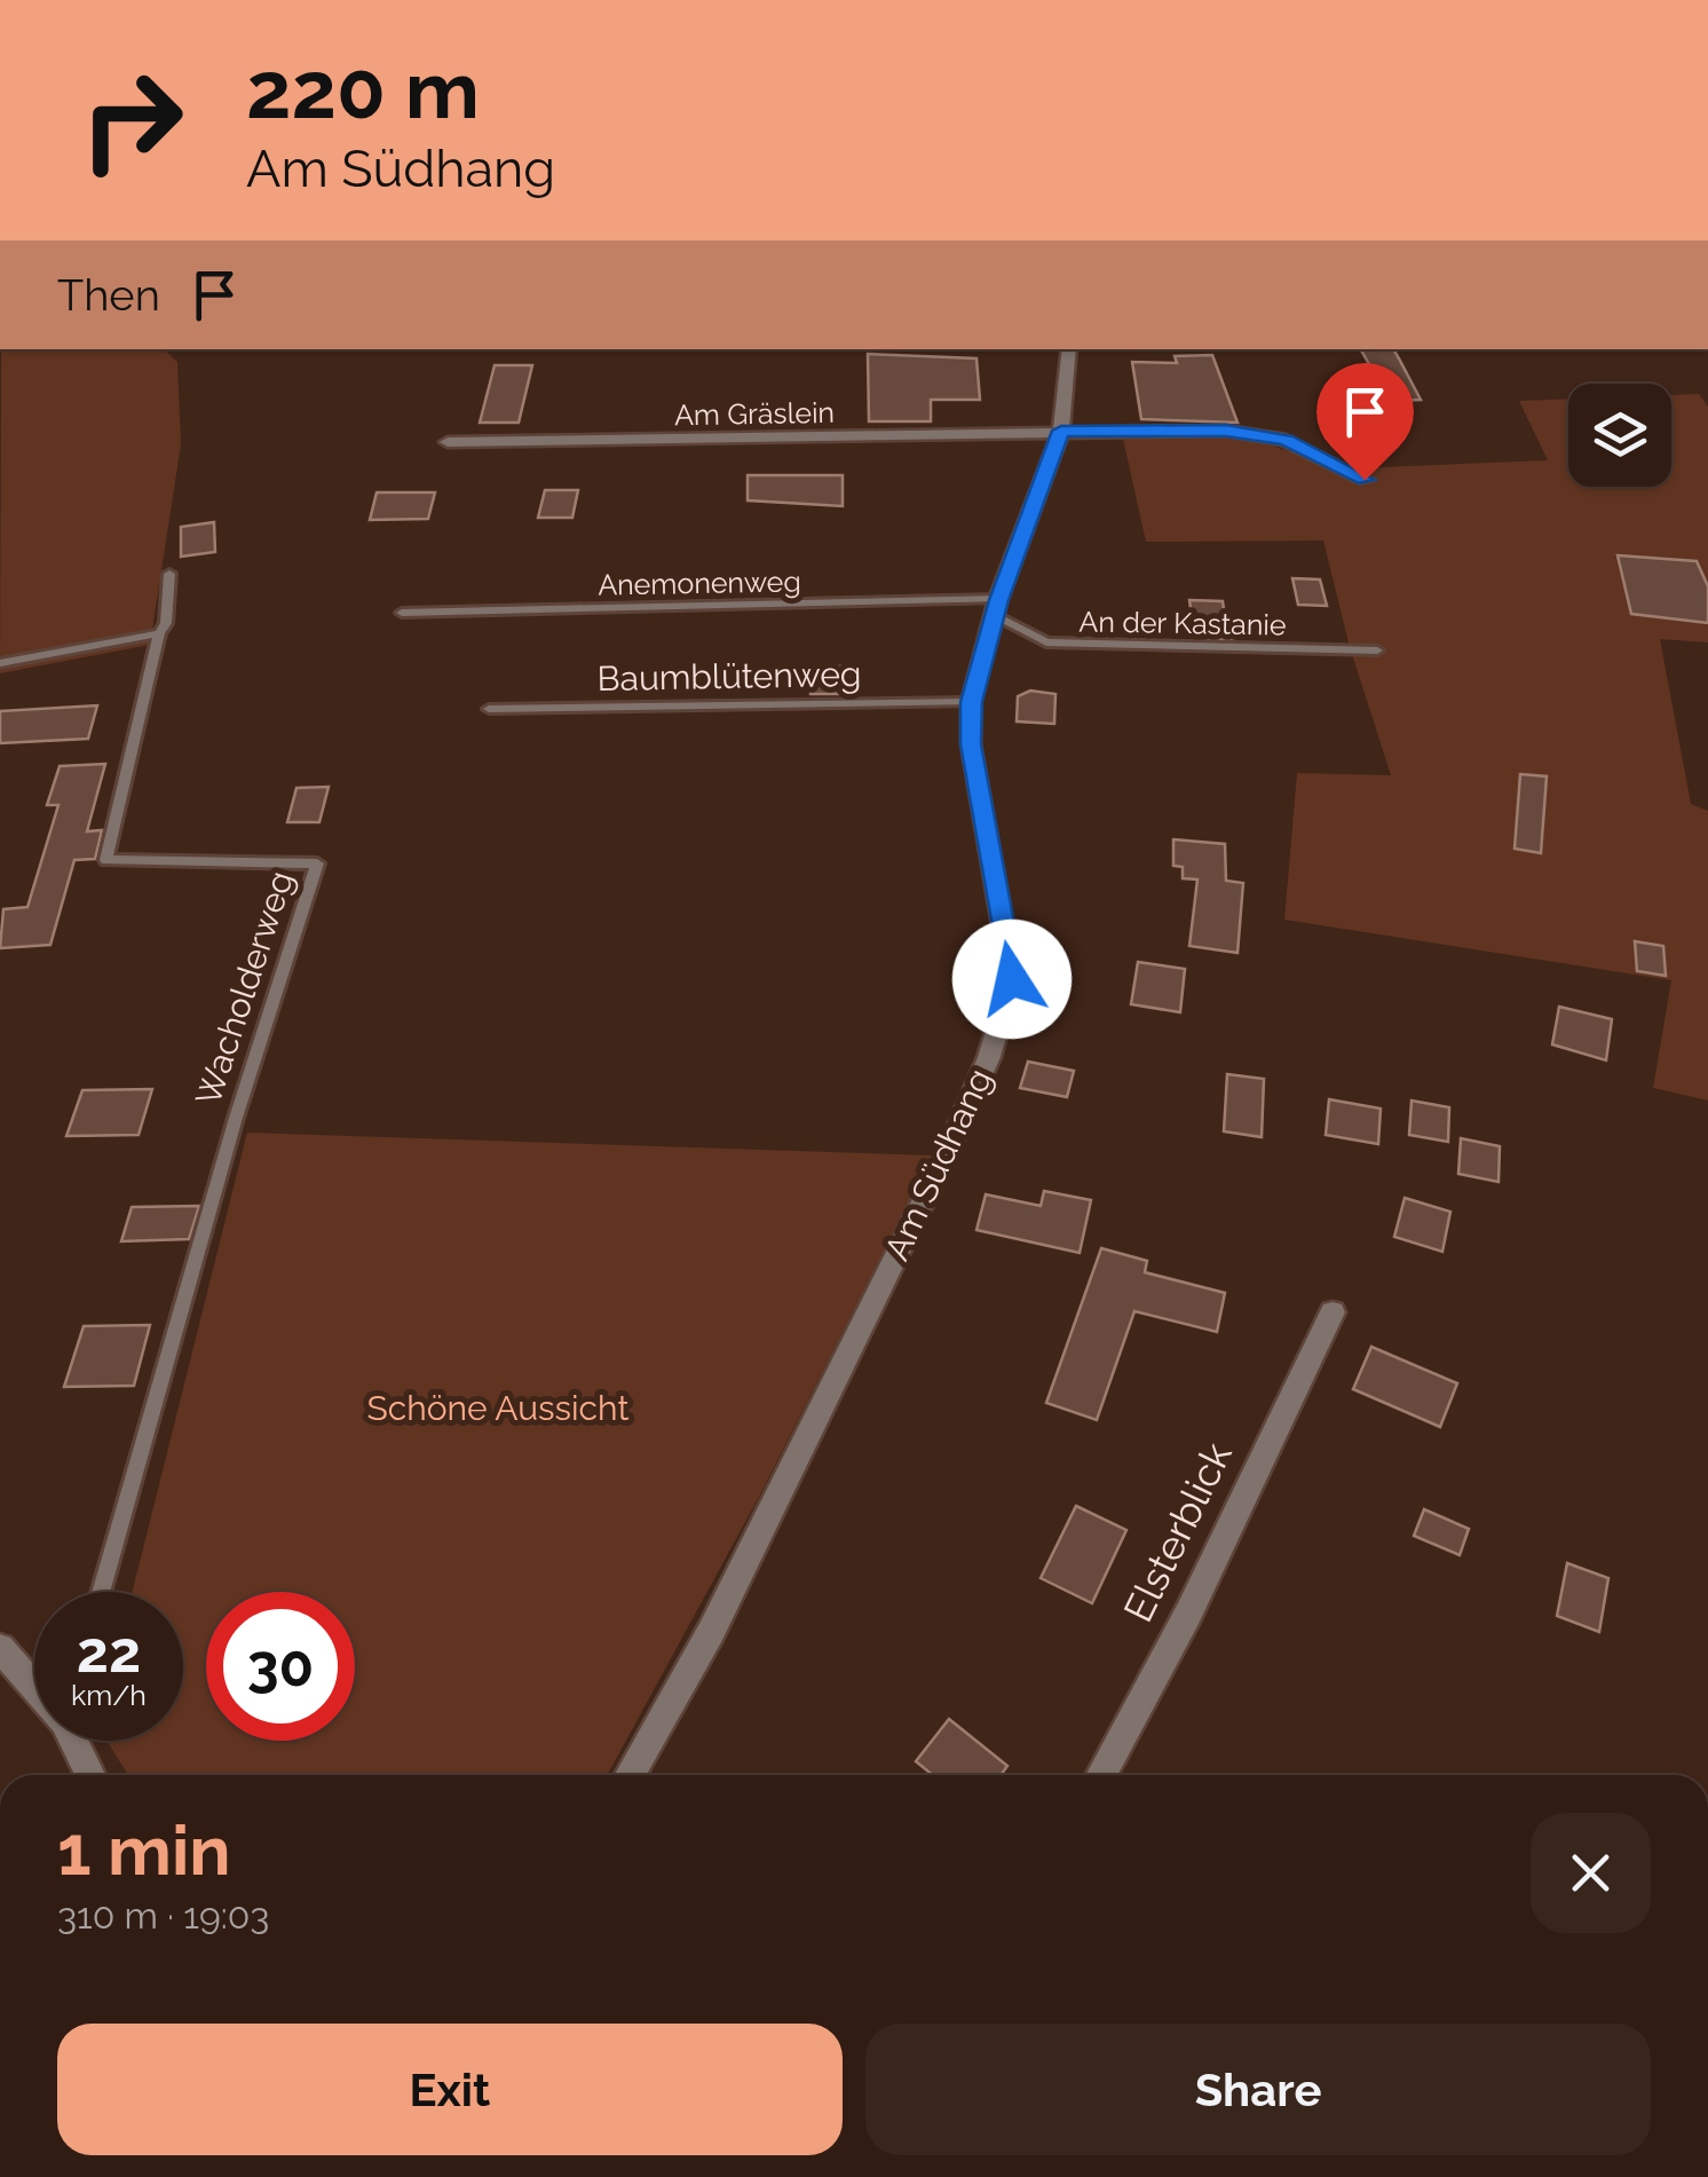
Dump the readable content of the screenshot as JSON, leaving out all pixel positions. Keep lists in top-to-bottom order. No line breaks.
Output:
{"streets":{"street":["Am Gräslein","Am Südhang","Elsterblick"],"lane":["Anemonenweg","An der Kastanie","Baumblütenweg","Wacholderweg"]},"crossings":[["Am Gräslein","Am Südhang"],["Anemonenweg","An der Kastanie"],["Anemonenweg","Am Südhang"],["An der Kastanie","Am Südhang"],["Baumblütenweg","Am Südhang"]],"parks":["Schöne Aussicht"],"page":{"turn":["220 m","Am Südhang"],"then":"Then","speed":"22 km/h","limit":"30","heading":["1 min","310 m · 19:03"],"buttons":["Exit","Share"]}}
